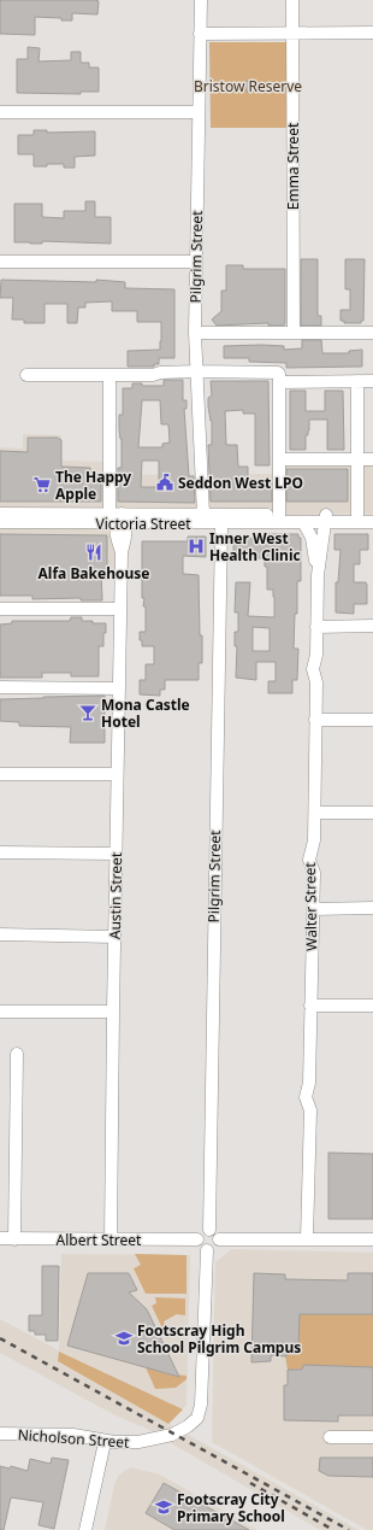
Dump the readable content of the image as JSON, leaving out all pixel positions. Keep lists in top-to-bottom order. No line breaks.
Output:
{"streets":{"street":["Emma Street","Pilgrim Street","Victoria Street","Austin Street","Walter Street","Albert Street","Nicholson Street"]},"crossings":[["Pilgrim Street","Victoria Street"],["Pilgrim Street","Albert Street"],["Pilgrim Street","Nicholson Street"],["Victoria Street","Austin Street"],["Victoria Street","Walter Street"],["Austin Street","Albert Street"],["Albert Street","Nicholson Street"]],"parks":["Bristow Reserve"],"places":{"public building":["Seddon West LPO"],"supermarket":["The Happy Apple"],"hospital":["Inner West Health Clinic"],"restaurant":["Alfa Bakehouse"],"bar":["Mona Castle Hotel"],"school or university":["Footscray High School Pilgrim Campus","Footscray City Primary School"]}}
